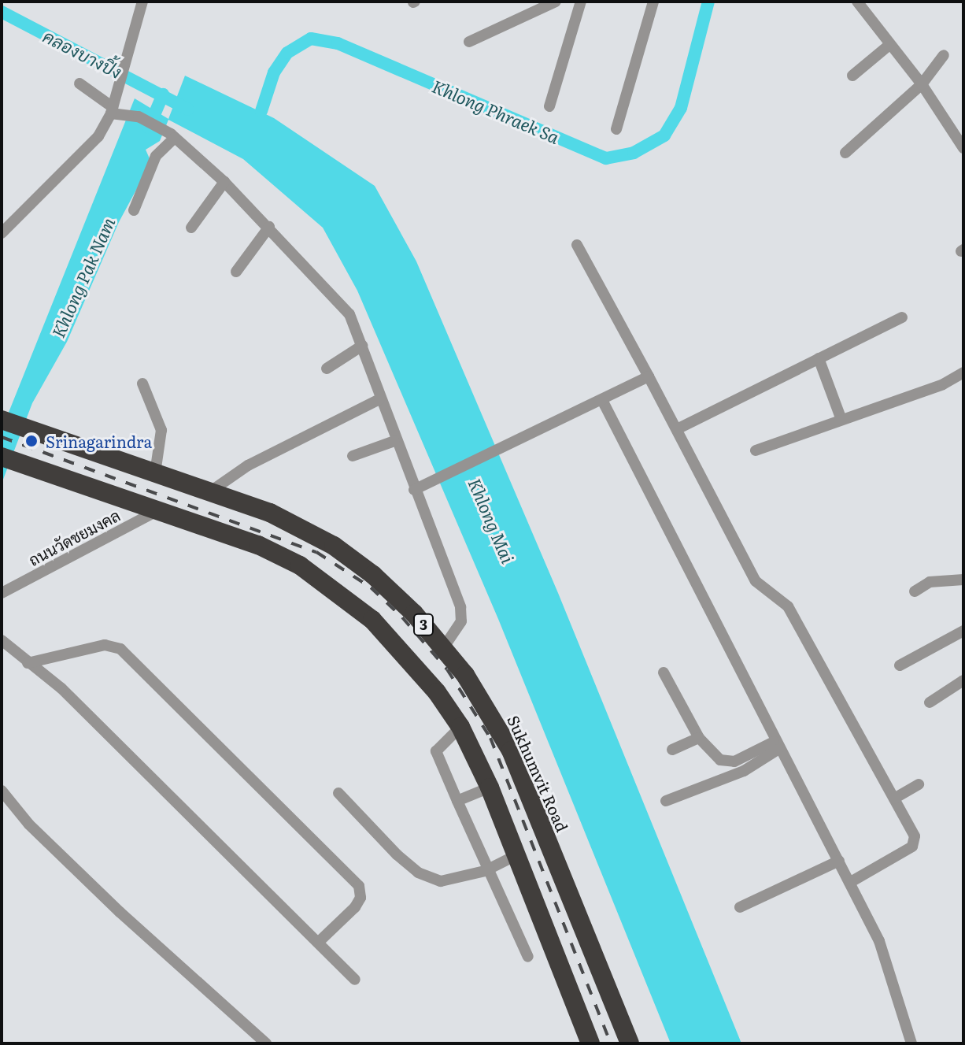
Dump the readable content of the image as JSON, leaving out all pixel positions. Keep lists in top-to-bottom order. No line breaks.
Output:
{"streets":{"highway":["3","Sukhumvit Road"],"street":["ถนนวัดชยมงคล"]},"crossings":[["ถนนวัดชยมงคล","3"]],"water":["คลองบางปิ้ง","Khlong Phraek Sa","Khlong Pak Nam","Khlong Mai"],"places":["Srinagarindra"]}
